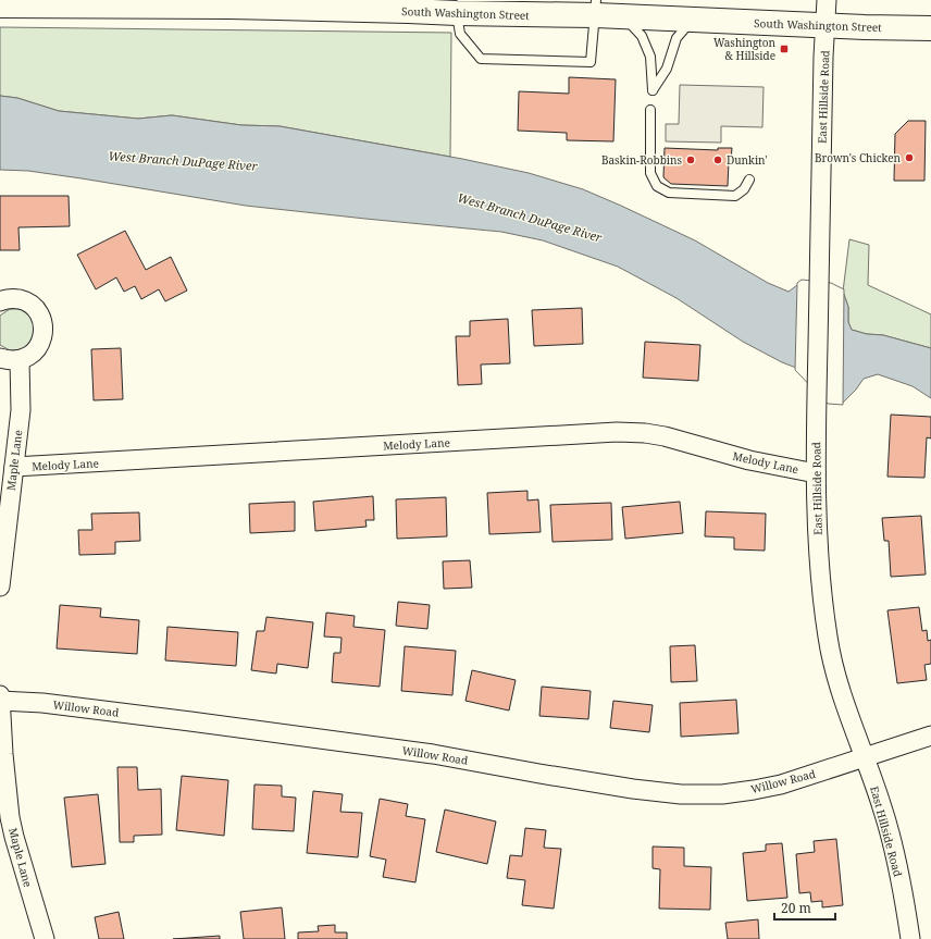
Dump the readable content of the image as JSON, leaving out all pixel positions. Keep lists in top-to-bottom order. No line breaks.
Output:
{"streets":{"main road":["South Washington Street"],"street":["East Hillside Road","Melody Lane","Maple Lane","Willow Road"]},"crossings":[["South Washington Street","East Hillside Road"],["East Hillside Road","Melody Lane"],["East Hillside Road","Willow Road"],["Melody Lane","Maple Lane"],["Maple Lane","Willow Road"]],"water":["West Branch DuPage River"],"places":{"transit":["Washington & Hillside"],"other":["Brown's Chicken","Baskin-Robbins","Dunkin'"]},"scale_bar":"20 m"}
